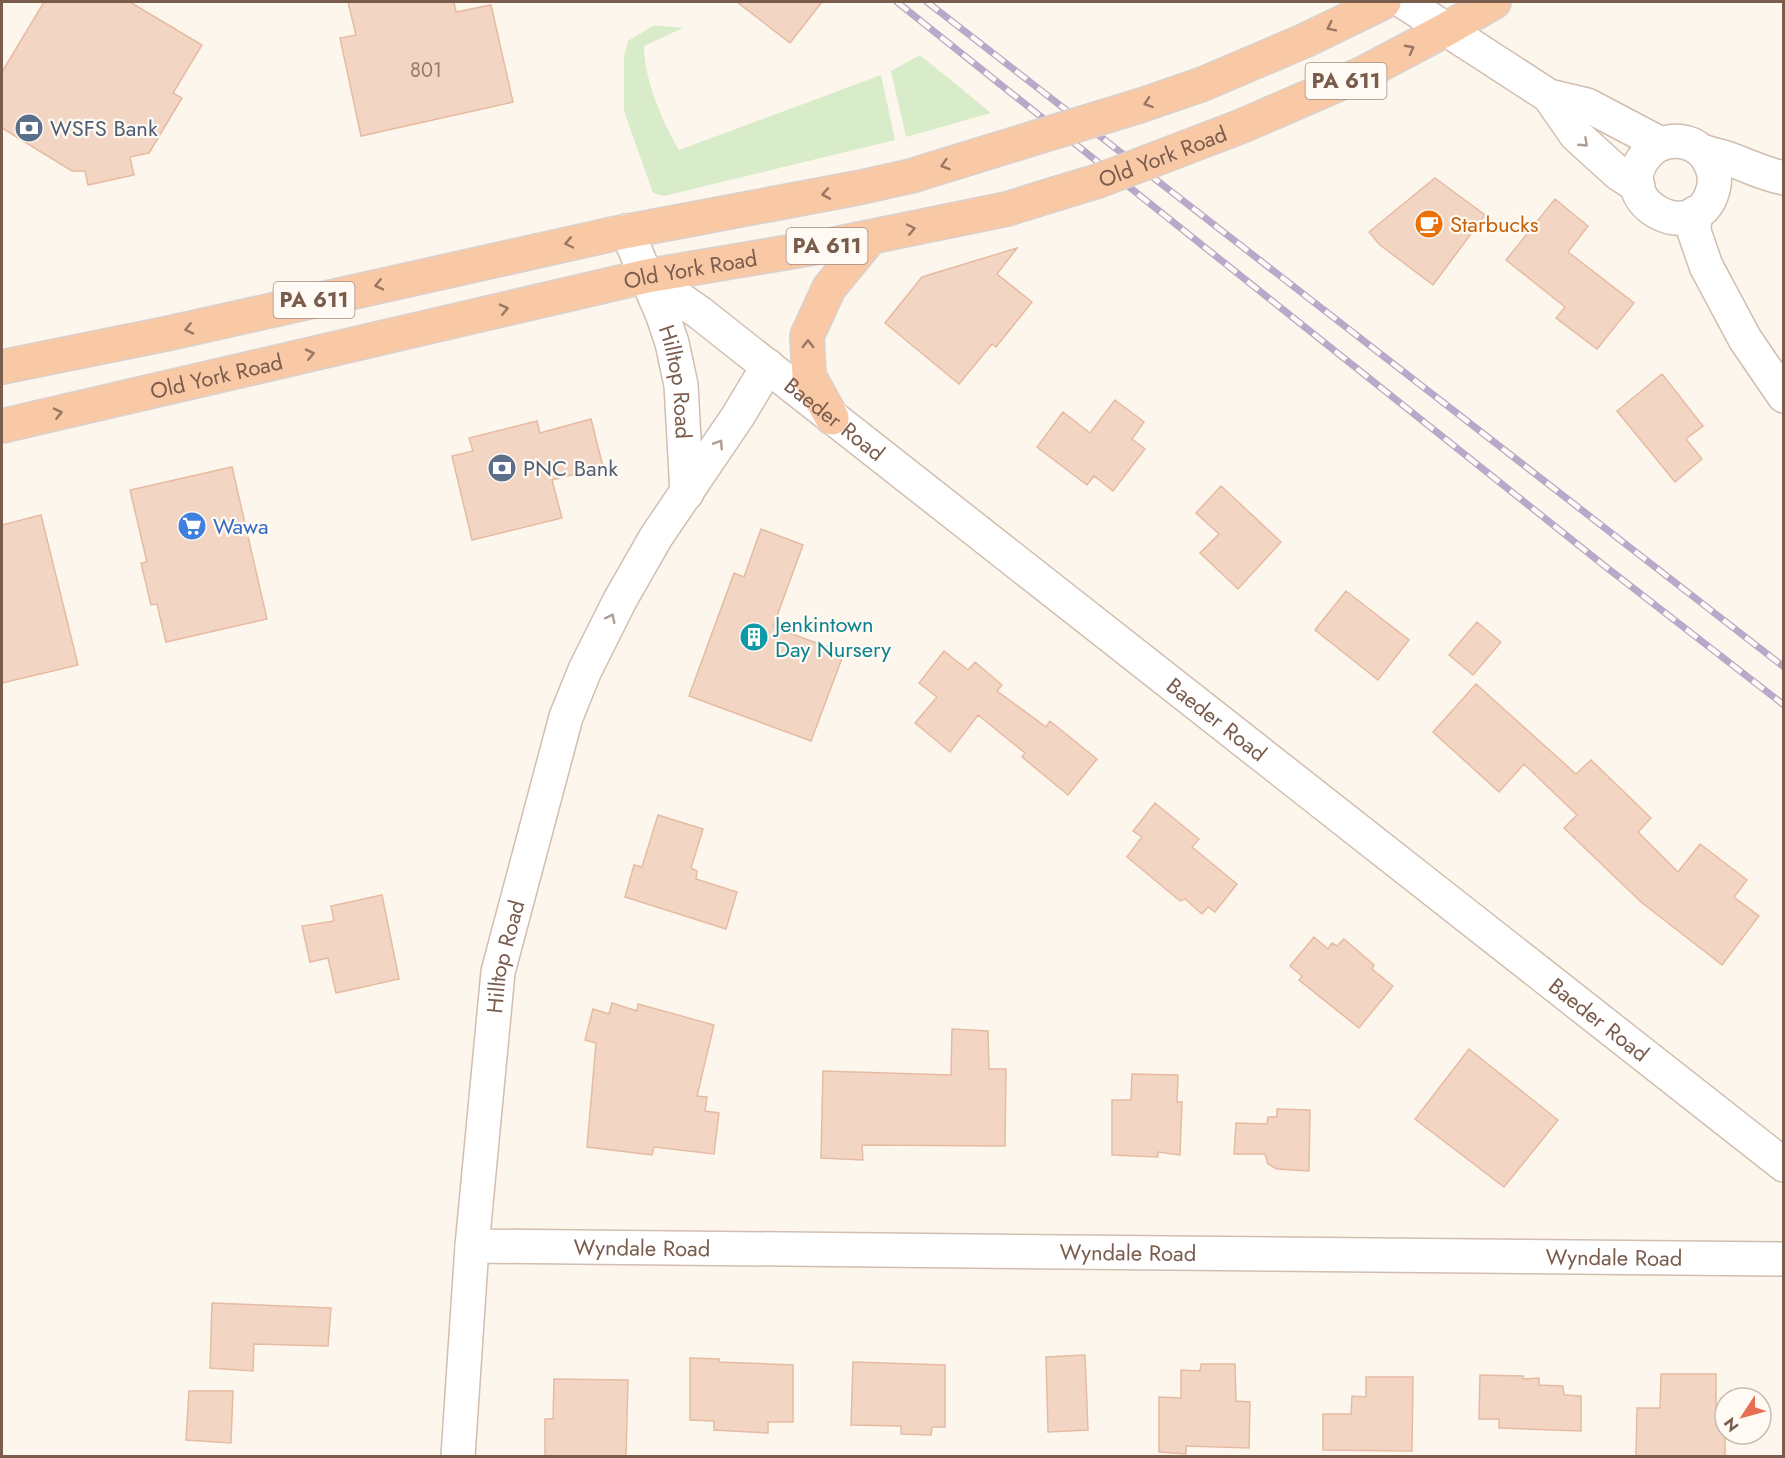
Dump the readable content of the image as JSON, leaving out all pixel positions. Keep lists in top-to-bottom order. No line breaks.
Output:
{"streets":{"highway":["PA 611","Old York Road"],"street":["Hilltop Road","Baeder Road","Wyndale Road"]},"crossings":[["PA 611","Hilltop Road"],["Old York Road","Hilltop Road"],["Old York Road","Baeder Road"],["Hilltop Road","Baeder Road"],["Hilltop Road","Wyndale Road"]],"one_way":["Hilltop Road"],"places":{"bank":["WSFS Bank","PNC Bank"],"cafe":["Starbucks"],"supermarket":["Wawa"],"building":["Jenkintown Day Nursery"]},"house_numbers":["801"],"north":"bottom left"}
